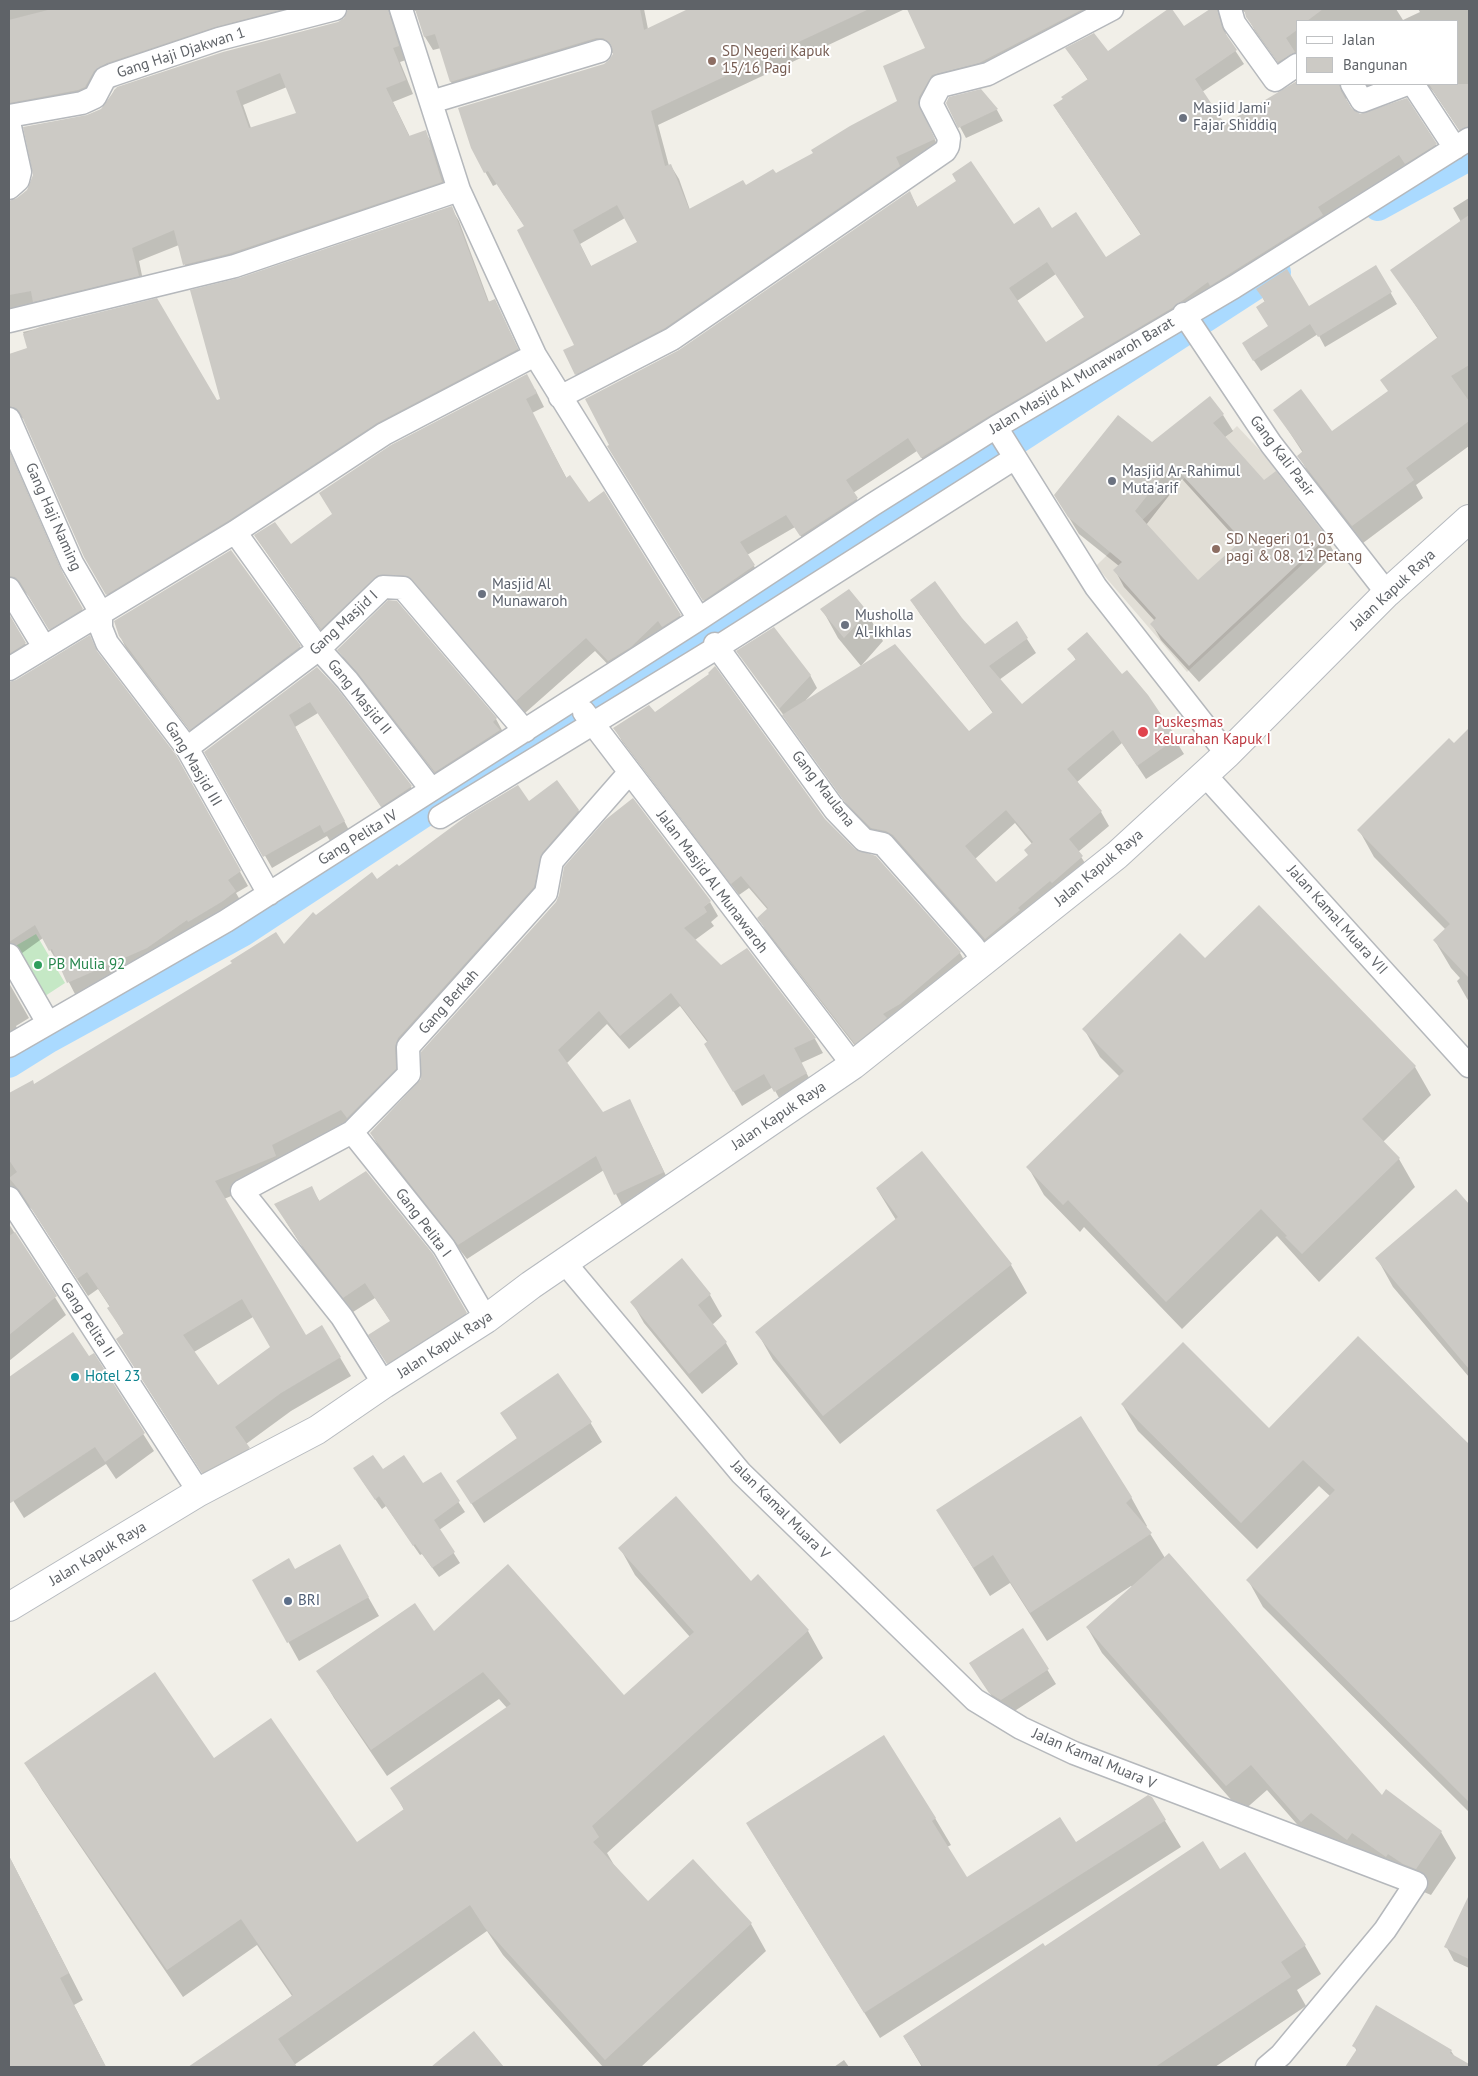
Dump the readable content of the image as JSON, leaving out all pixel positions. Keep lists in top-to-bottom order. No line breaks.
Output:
{"streets":{"main road":["Jalan Kapuk Raya"],"street":["Gang Haji Djakwan 1","Jalan Masjid Al Munawaroh Barat","Gang Kali Pasir","Gang Haji Naming","Gang Masjid I","Gang Masjid II","Gang Masjid III","Gang Maulana","Gang Pelita IV","Jalan Masjid Al Munawaroh","Jalan Kamal Muara VII","Gang Berkah","Gang Pelita I","Gang Pelita II","Jalan Kamal Muara V"]},"crossings":[["Jalan Masjid Al Munawaroh Barat","Gang Kali Pasir"],["Jalan Masjid Al Munawaroh Barat","Gang Pelita IV"],["Gang Kali Pasir","Jalan Kapuk Raya"],["Gang Haji Naming","Gang Masjid III"],["Jalan Kapuk Raya","Gang Maulana"],["Jalan Kapuk Raya","Jalan Masjid Al Munawaroh"],["Jalan Kapuk Raya","Jalan Kamal Muara VII"],["Jalan Kapuk Raya","Gang Berkah"],["Jalan Kapuk Raya","Gang Pelita I"],["Jalan Kapuk Raya","Gang Pelita II"],["Jalan Kapuk Raya","Jalan Kamal Muara V"],["Gang Masjid I","Gang Masjid II"],["Gang Masjid I","Gang Masjid III"],["Gang Masjid I","Gang Pelita IV"],["Gang Masjid II","Gang Pelita IV"],["Gang Masjid III","Gang Pelita IV"],["Gang Pelita IV","Jalan Masjid Al Munawaroh"],["Jalan Masjid Al Munawaroh","Gang Berkah"],["Gang Berkah","Gang Pelita I"]],"places":["SD Negeri Kapuk 15/16 Pagi","Masjid Jami' Fajar Shiddiq","Masjid Ar-Rahimul Muta'arif","SD Negeri 01, 03 pagi & 08, 12 Petang","Masjid Al Munawaroh","Musholla Al-Ikhlas","Puskesmas Kelurahan Kapuk I","PB Mulia 92","Hotel 23","BRI"],"legend":["Jalan","Bangunan"]}
